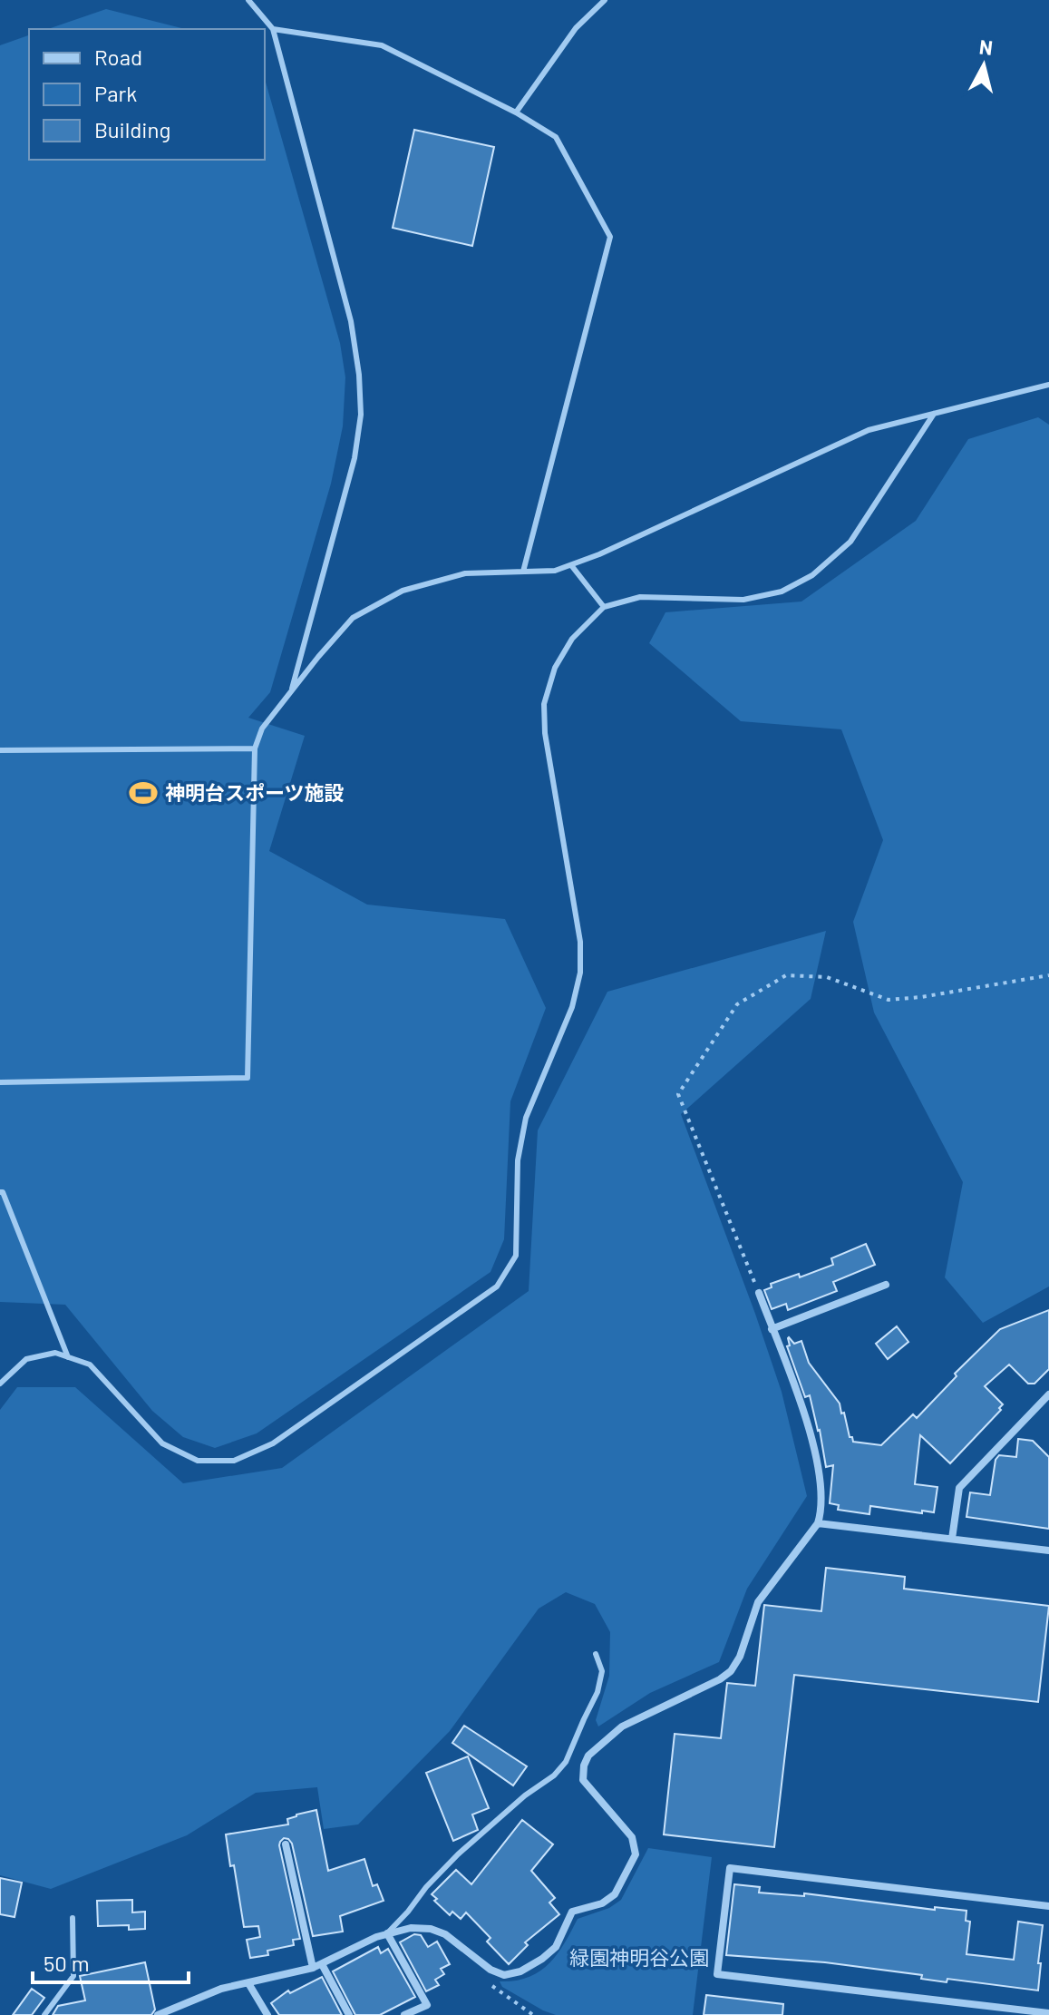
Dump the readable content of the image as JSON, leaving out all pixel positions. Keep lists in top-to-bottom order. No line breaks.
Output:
{"parks":["緑園神明谷公園"],"places":{"sports":["神明台スポーツ施設"]},"legend":["Road","Park","Building"],"scale_bar":"50 m","north":"top"}
